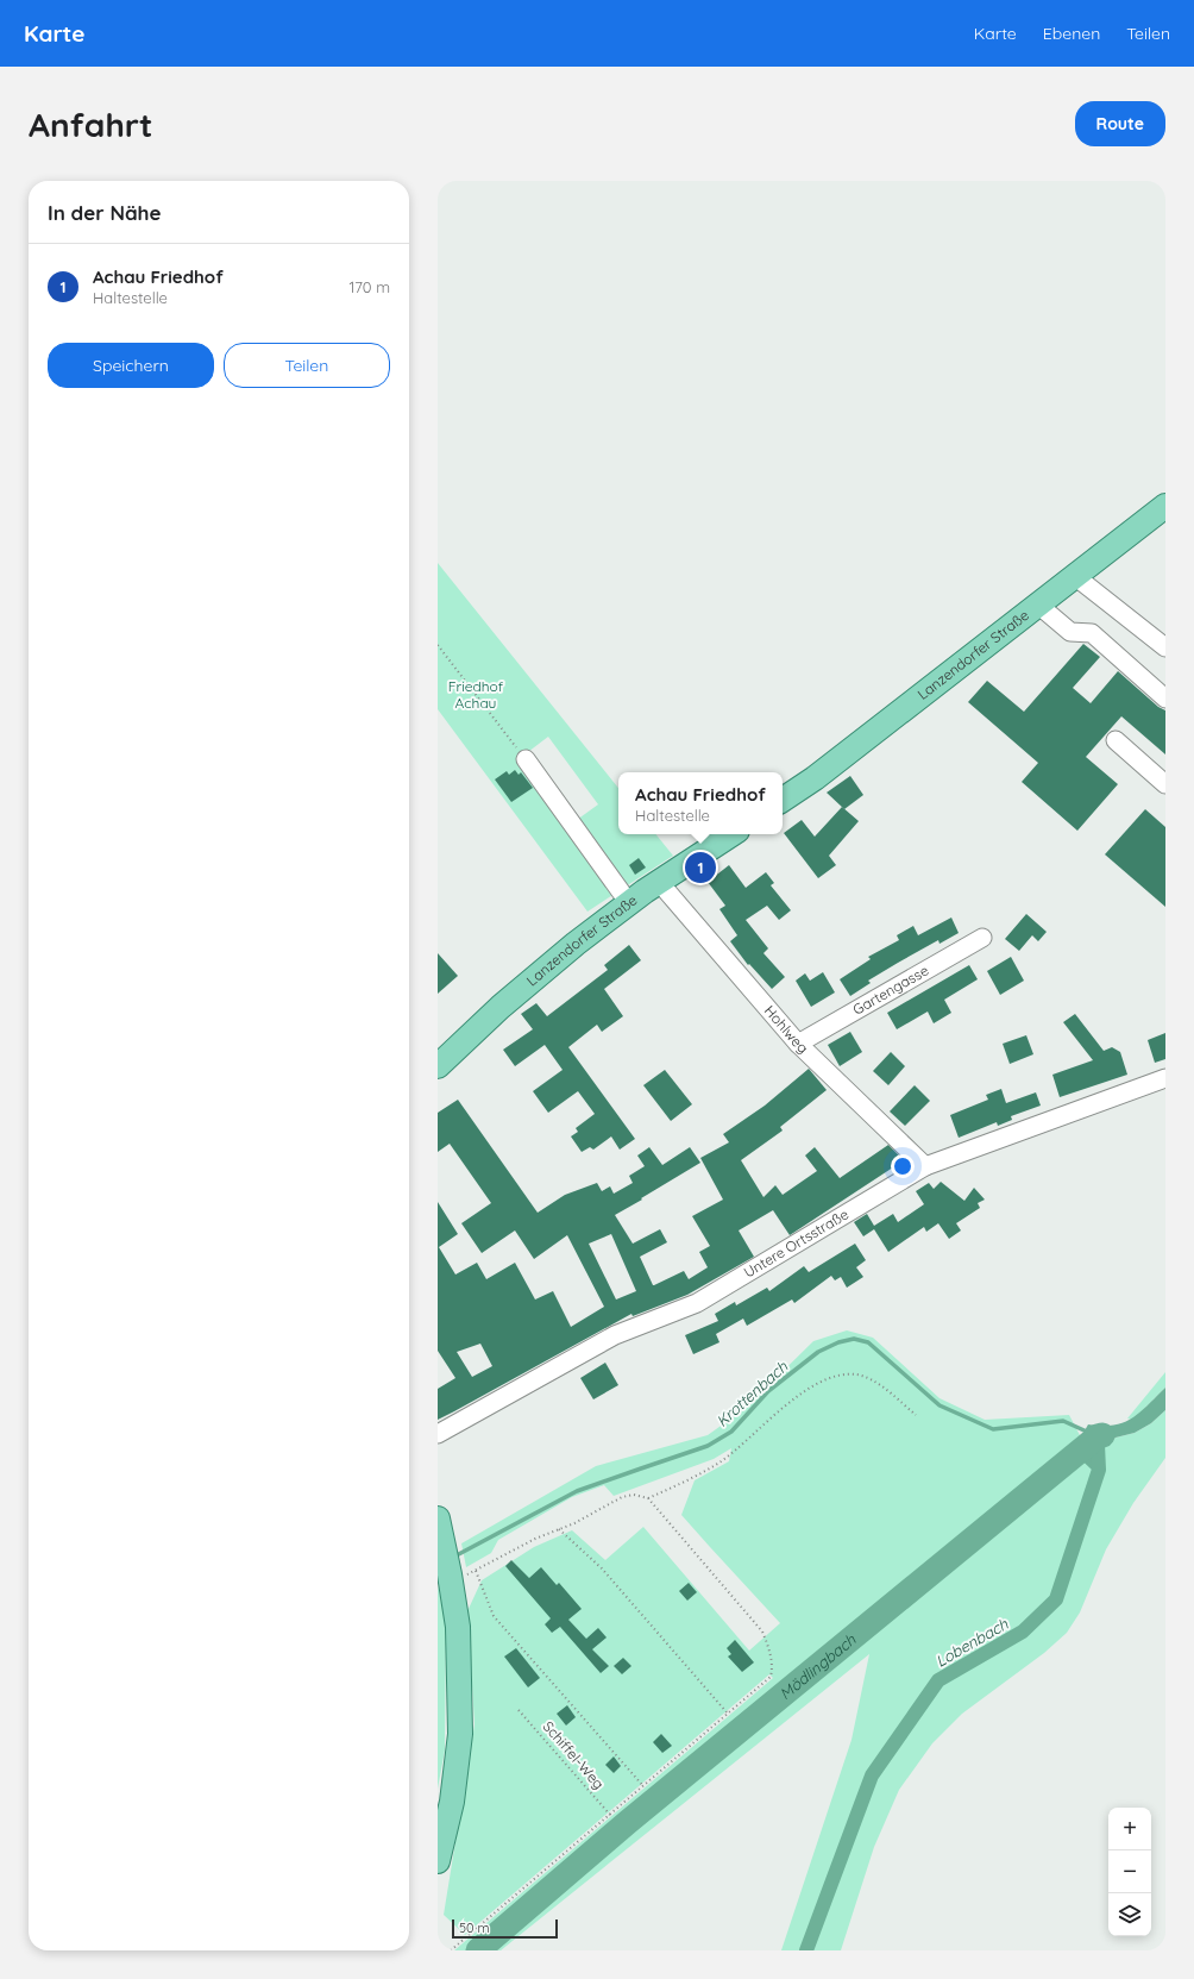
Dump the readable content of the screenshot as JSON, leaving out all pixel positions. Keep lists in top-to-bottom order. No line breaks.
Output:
{"streets":{"main road":["Lanzendorfer Straße"],"street":["Gartengasse","Hohlweg","Untere Ortsstraße"],"path":["Schiffel-Weg"]},"crossings":[["Lanzendorfer Straße","Hohlweg"],["Gartengasse","Hohlweg"],["Hohlweg","Untere Ortsstraße"]],"water":["Krottenbach","Lobenbach","Mödlingbach"],"parks":["Friedhof Achau"],"scale_bar":"50 m","page":{"header":"Karte","nav":["Karte","Ebenen","Teilen"],"buttons":["Route",["Speichern","Teilen"]],"title":"Anfahrt","heading":"In der Nähe","list":[{"mark":"1","name":"Achau Friedhof","note":"Haltestelle","value":"170 m"}],"popup":["Achau Friedhof","Haltestelle"],"pins":"1","map_buttons":["+","−"],"scale":"50 m"}}
